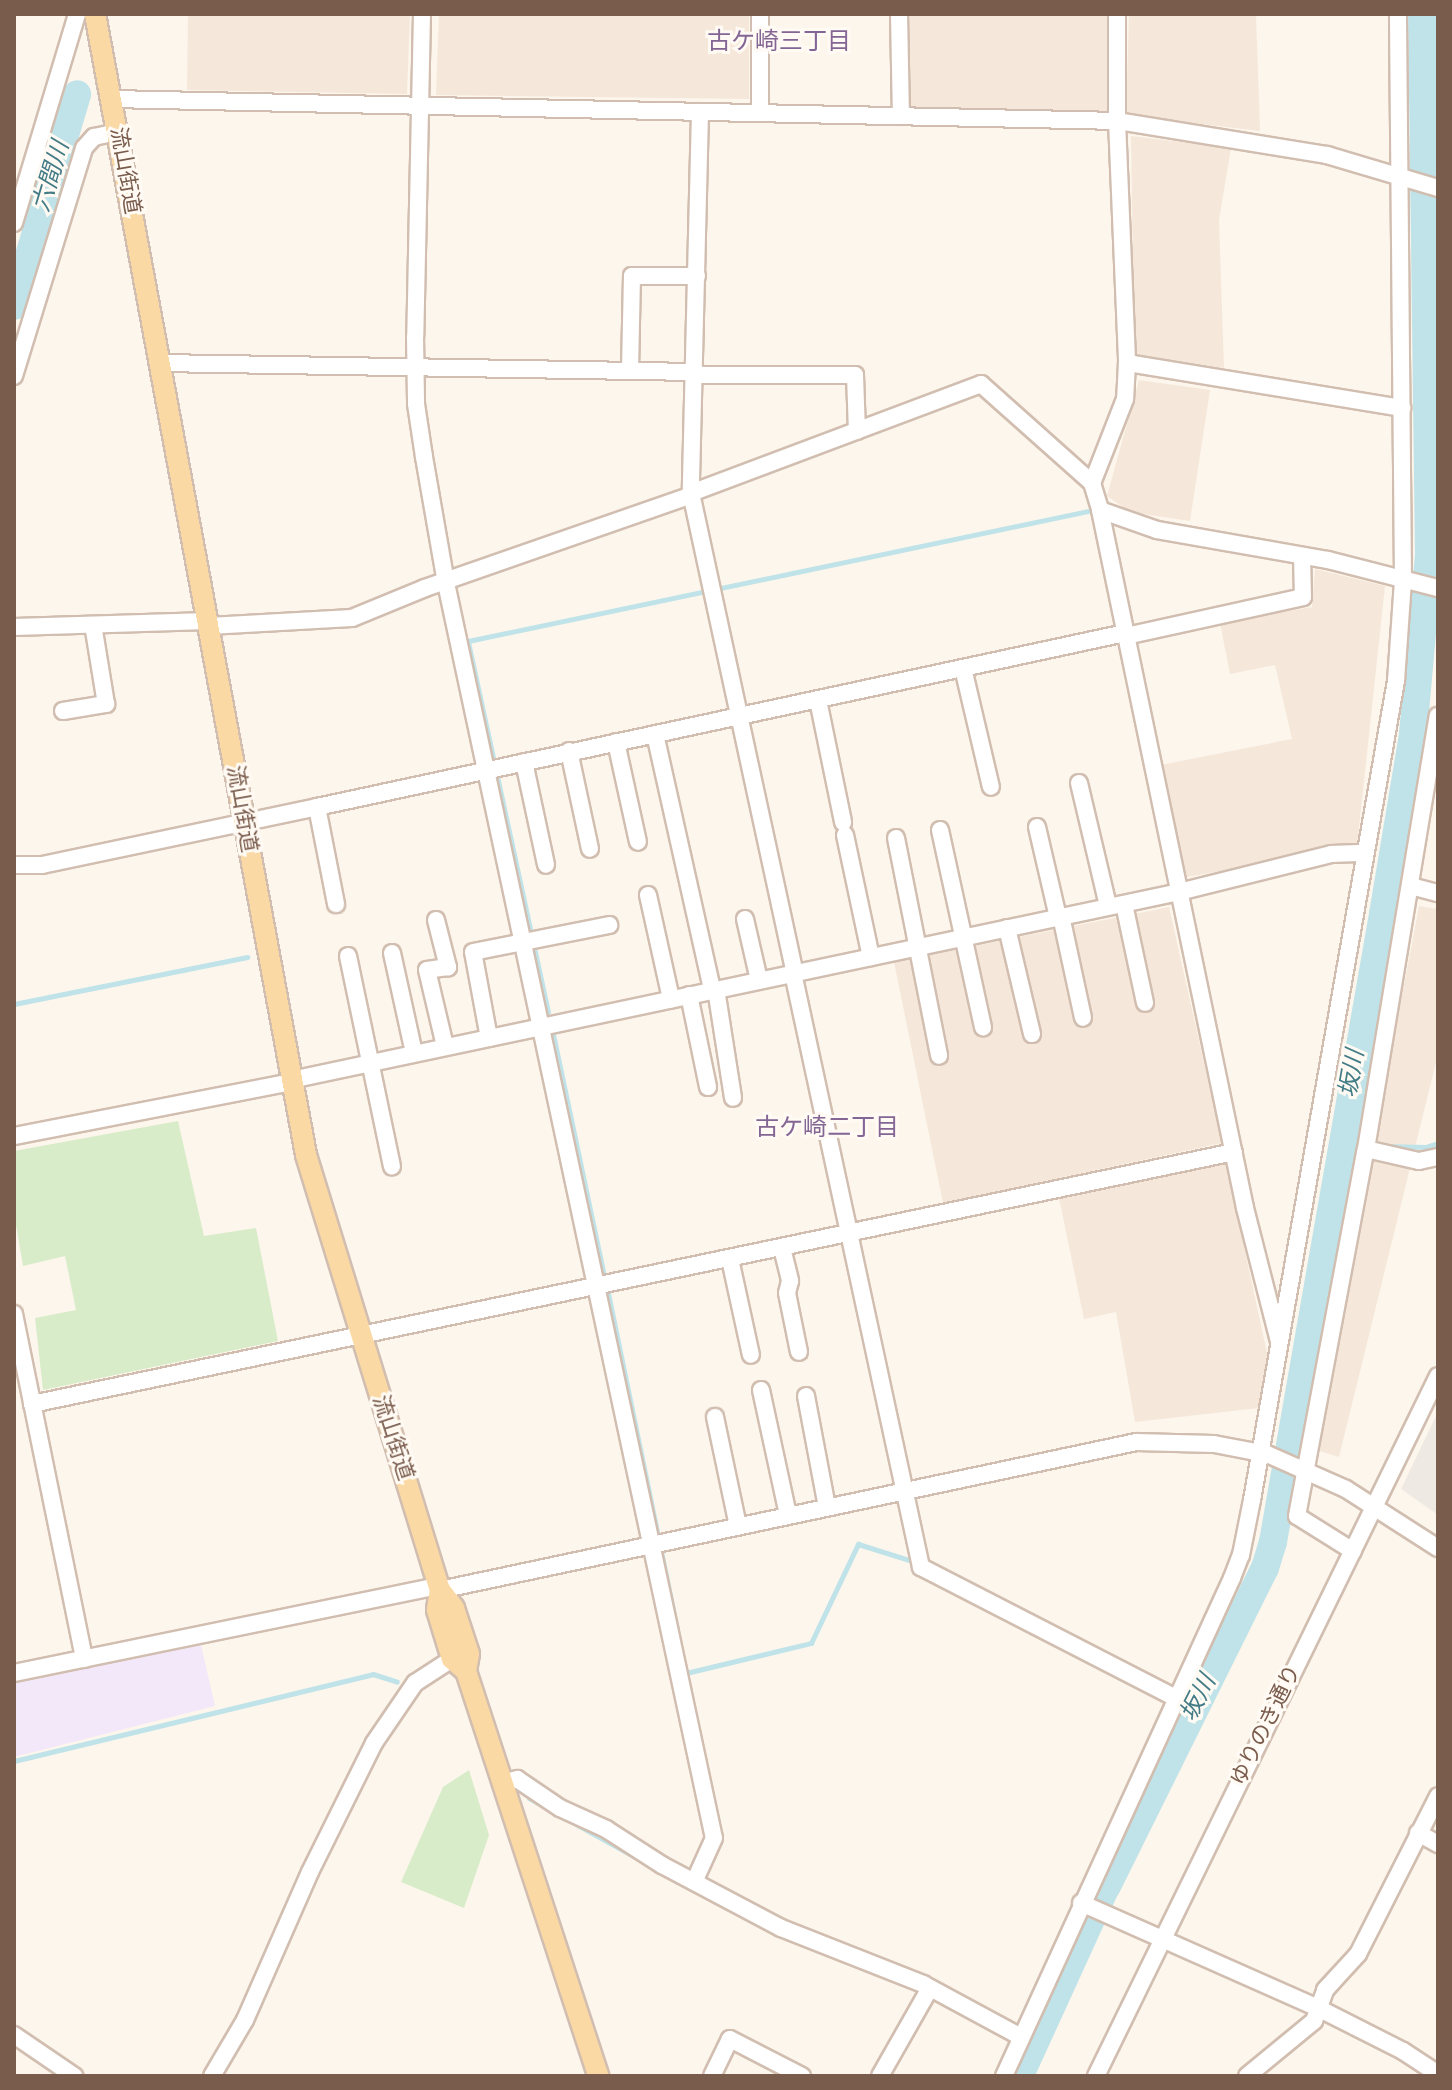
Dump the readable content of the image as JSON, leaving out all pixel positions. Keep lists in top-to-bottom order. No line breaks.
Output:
{"streets":{"main road":["流山街道"],"street":["ゆりのき通り"]},"districts":["古ケ崎三丁目","古ケ崎二丁目"],"water":["六間川","坂川"]}
